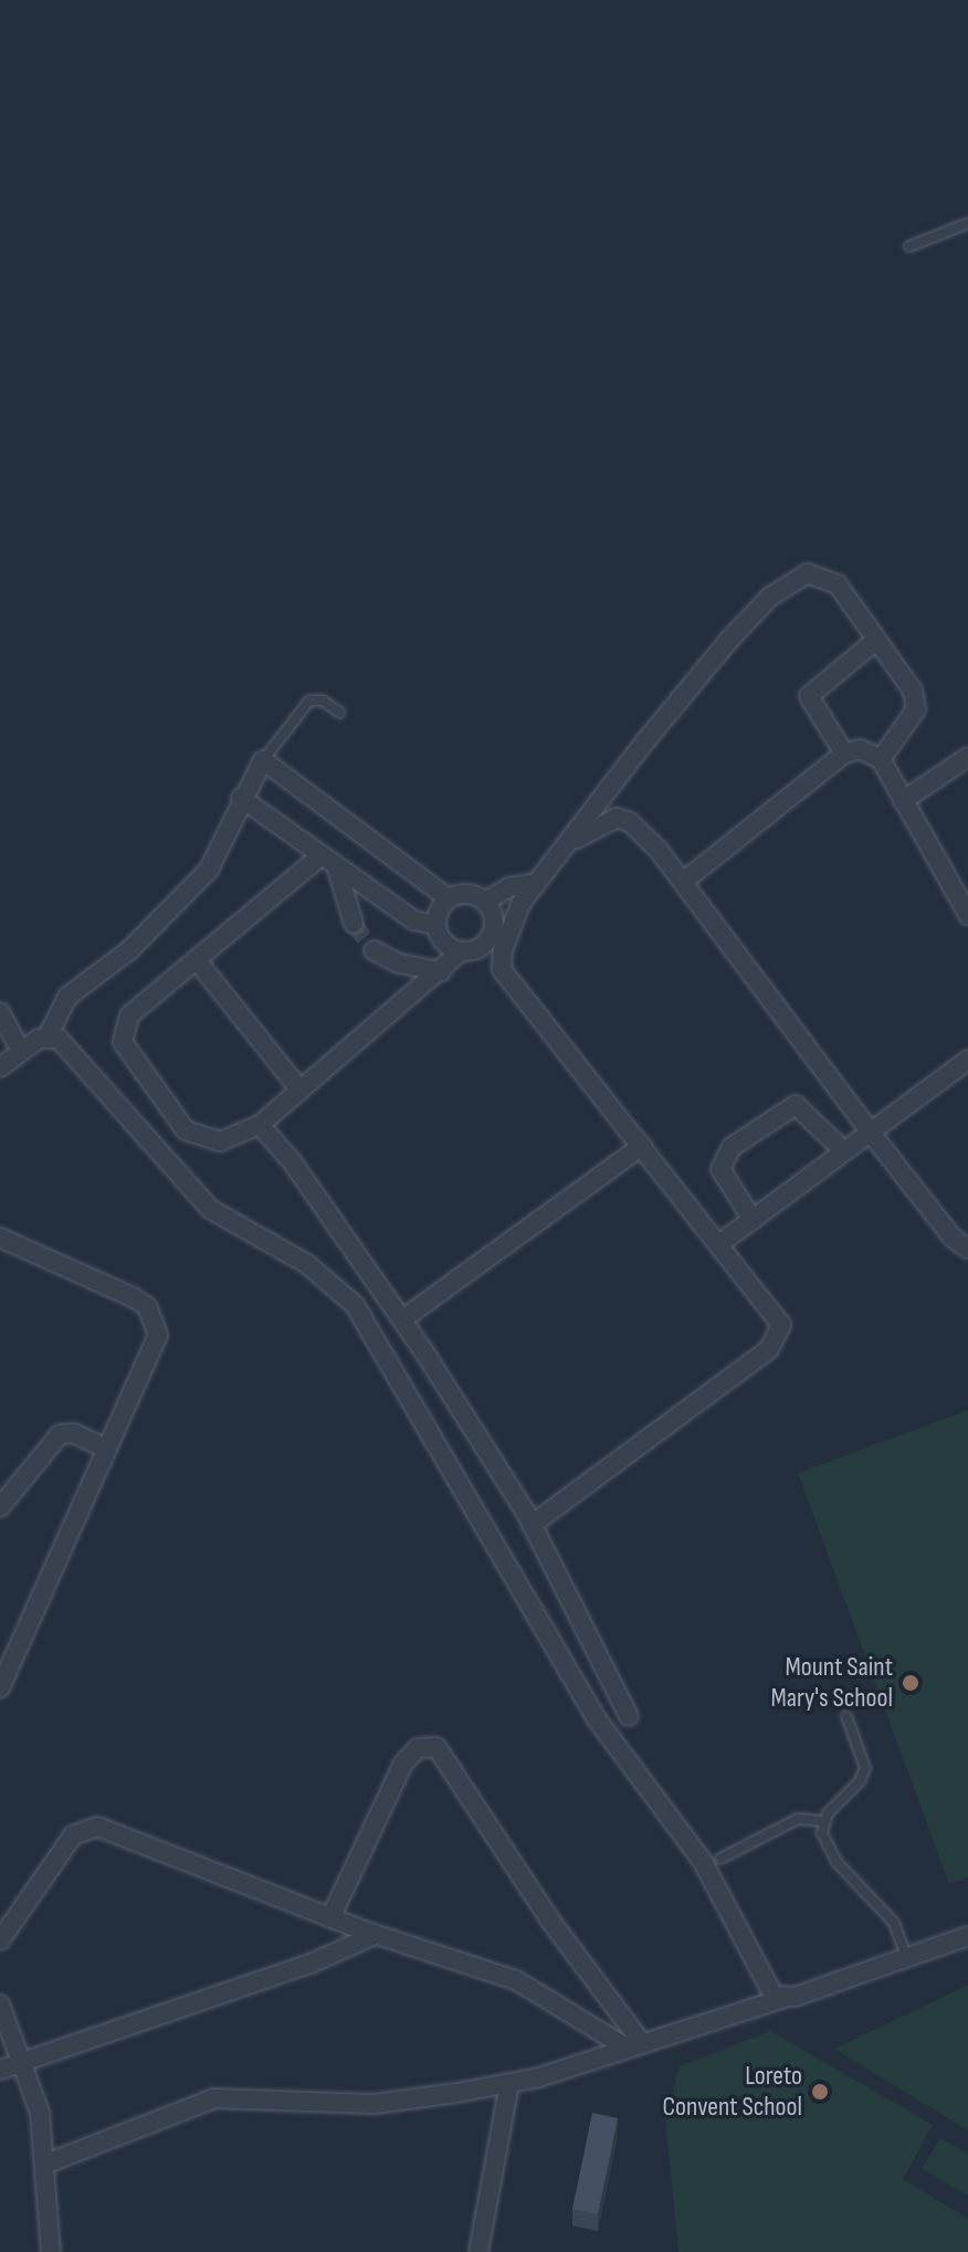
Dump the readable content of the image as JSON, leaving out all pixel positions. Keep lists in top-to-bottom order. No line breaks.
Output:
{"places":["Mount Saint Mary's School","Loreto Convent School"]}
